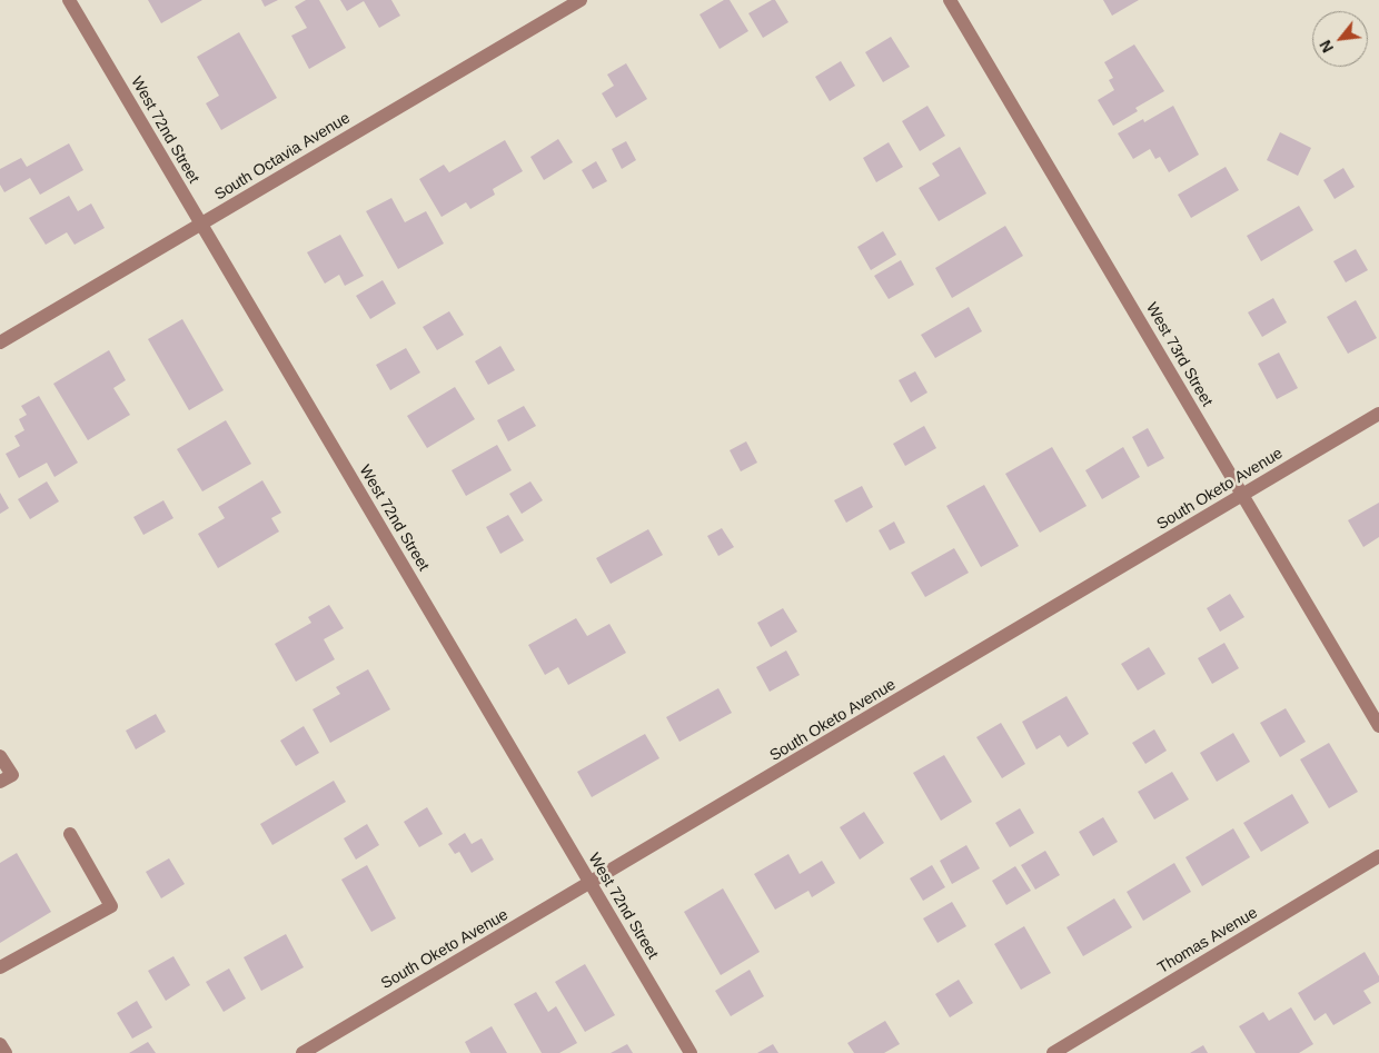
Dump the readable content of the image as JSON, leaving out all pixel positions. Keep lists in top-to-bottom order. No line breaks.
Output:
{"streets":{"street":["West 72nd Street","South Octavia Avenue","West 73rd Street","South Oketo Avenue","Thomas Avenue"]},"crossings":[["West 72nd Street","South Octavia Avenue"],["West 72nd Street","South Oketo Avenue"],["West 73rd Street","South Oketo Avenue"]],"north":"bottom left"}
